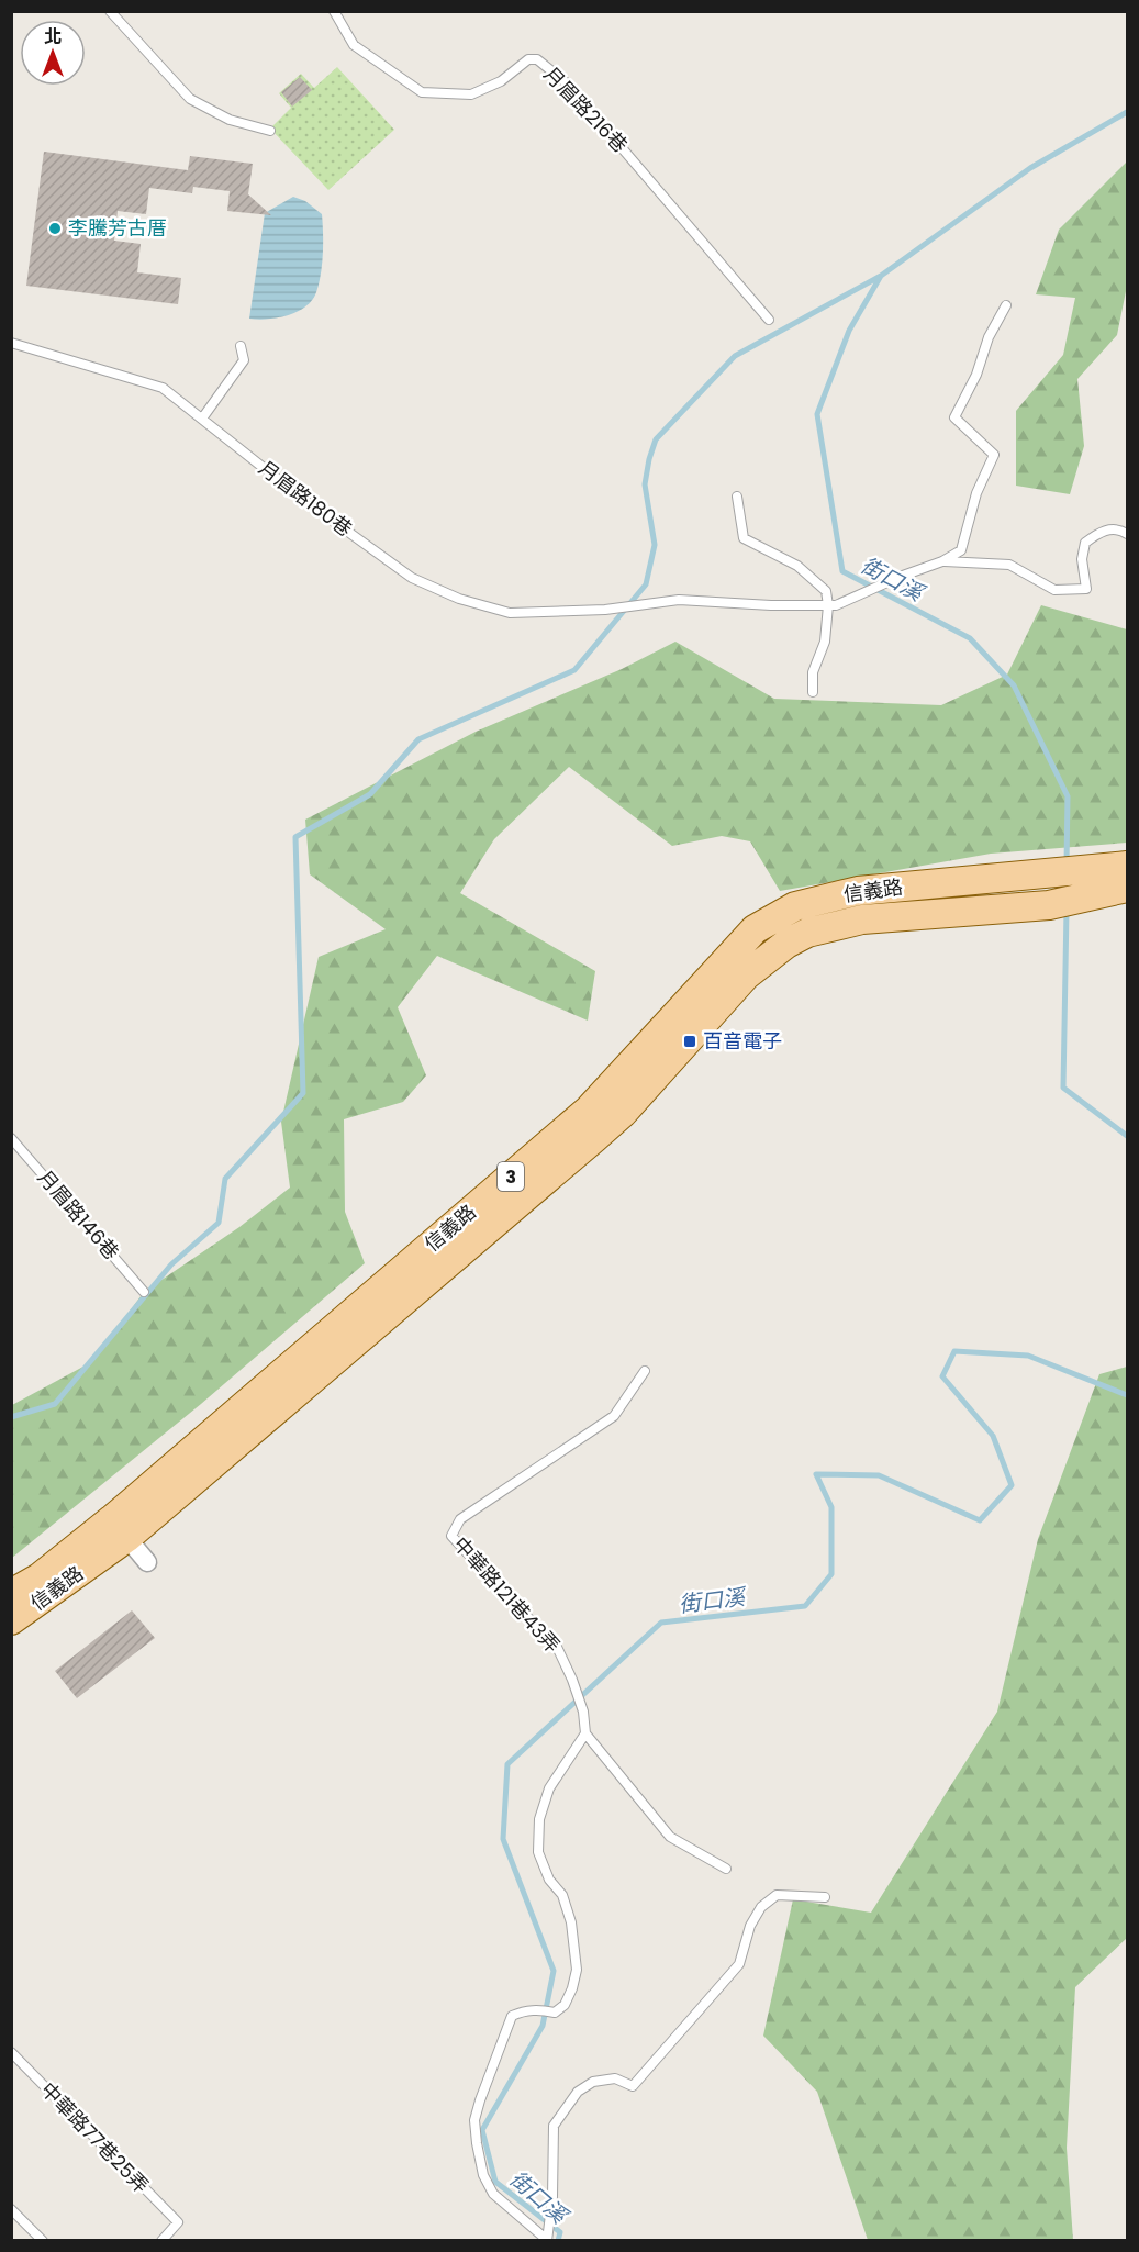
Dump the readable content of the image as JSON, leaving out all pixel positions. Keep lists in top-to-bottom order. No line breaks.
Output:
{"streets":{"main road":["信義路","3"],"lane":["月眉路216巷","月眉路180巷","月眉路146巷","中華路121巷43弄","中華路77巷25弄"]},"water":["街口溪"],"places":{"other":["李騰芳古厝"],"transit":["百音電子"]},"north":"top"}
